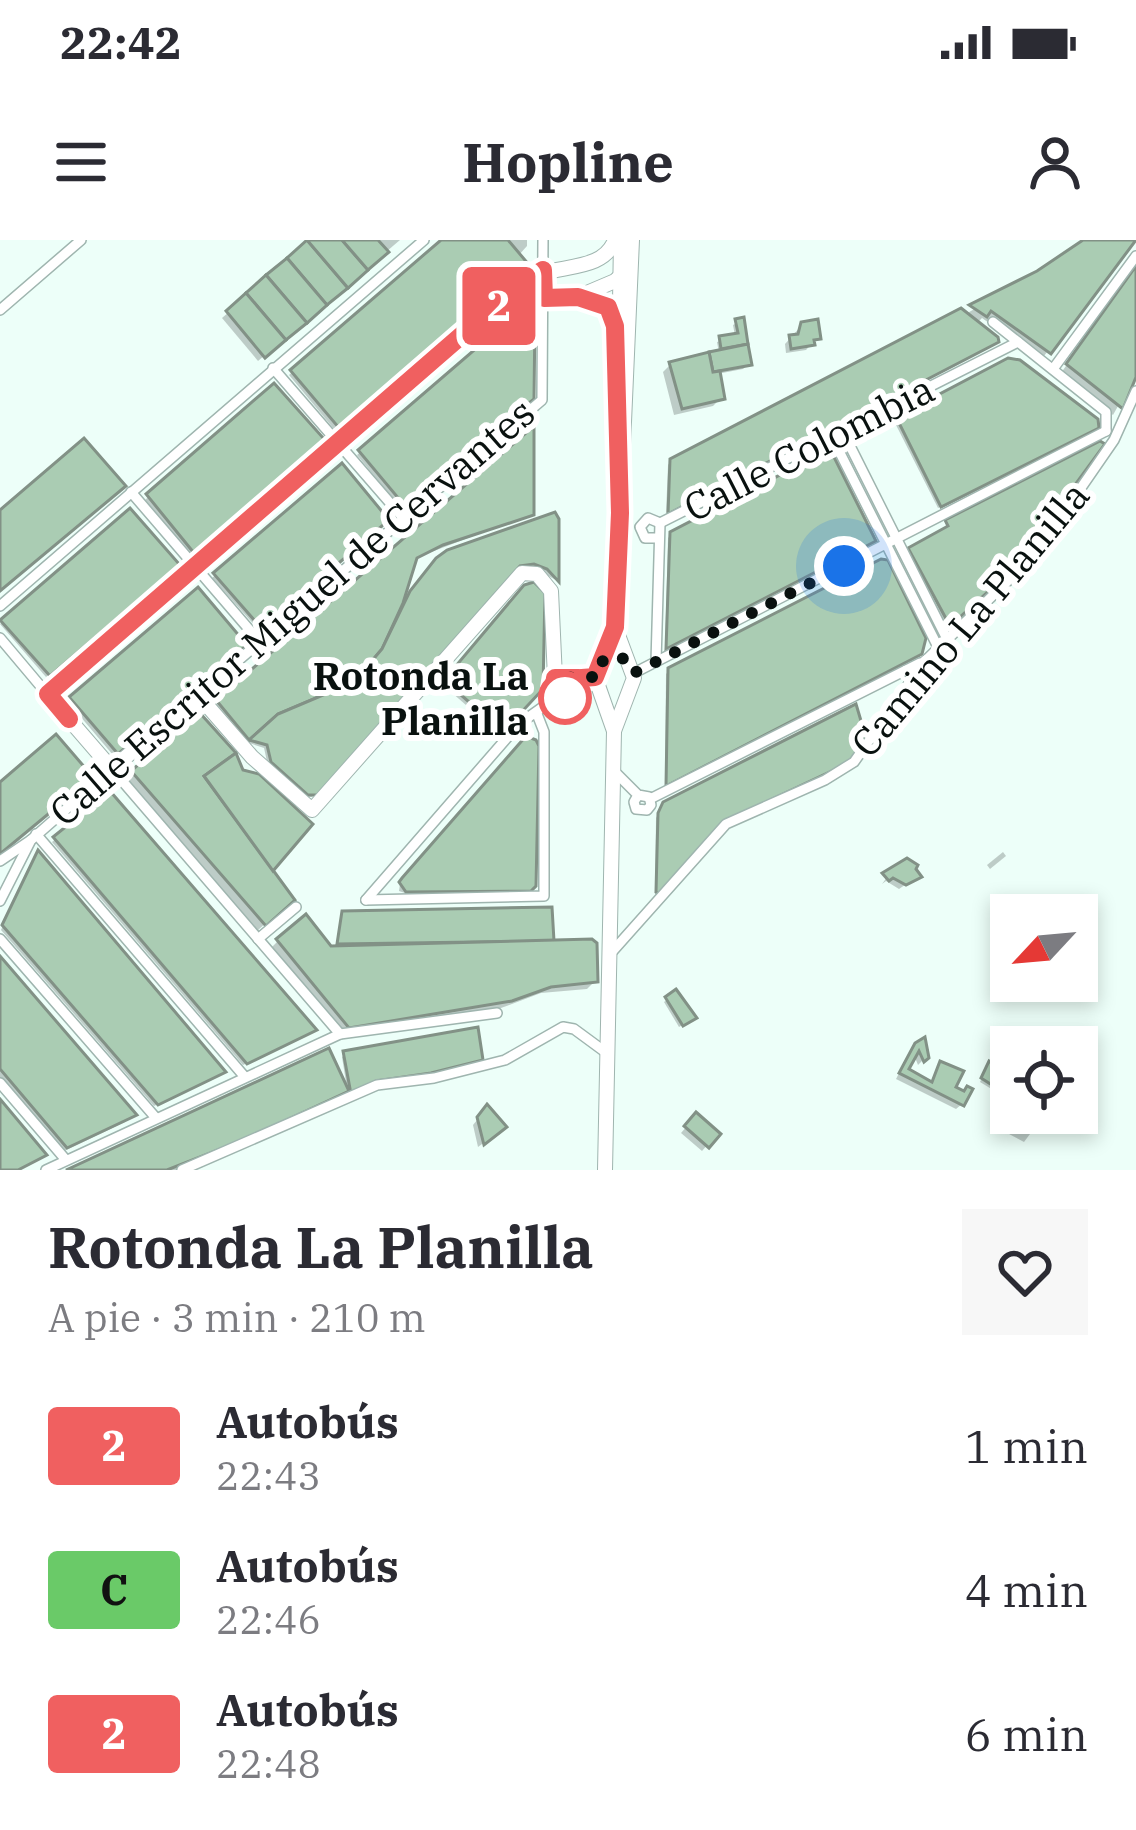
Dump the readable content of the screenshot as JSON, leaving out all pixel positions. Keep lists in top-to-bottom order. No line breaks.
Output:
{"streets":{"main road":["Calle Escritor Miguel de Cervantes"],"street":["Calle Colombia","Camino La Planilla"]},"places":["Rotonda La Planilla"],"lines":["bus line 2"],"north":"bottom left","page":{"status":"22:42","header":"Hopline","on_map":"2","heading":["Rotonda La Planilla","A pie · 3 min · 210 m"],"list":[{"mark":"2","name":"Autobús","note":"22:43","value":"1 min"},{"mark":"C","name":"Autobús","note":"22:46","value":"4 min"},{"mark":"2","name":"Autobús","note":"22:48","value":"6 min"}]}}
